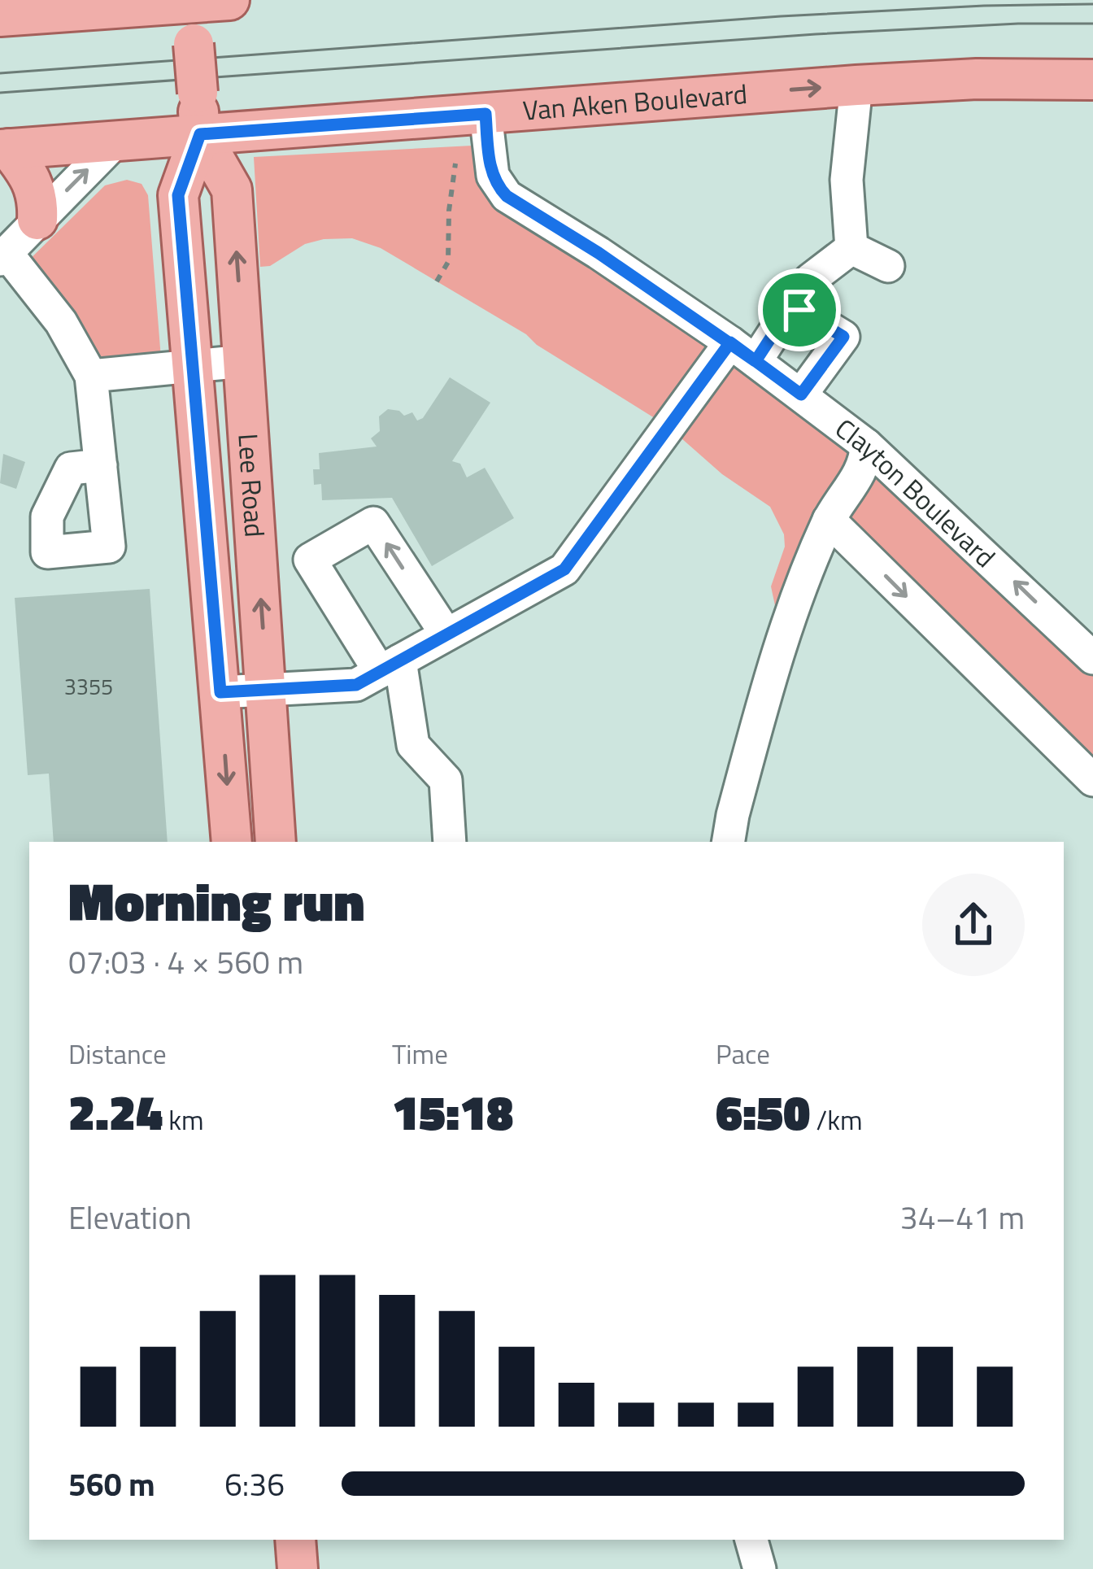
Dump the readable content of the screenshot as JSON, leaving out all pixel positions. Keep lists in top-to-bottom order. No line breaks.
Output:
{"streets":{"main road":["Van Aken Boulevard","Lee Road"],"street":["Clayton Boulevard"]},"crossings":[["Van Aken Boulevard","Lee Road"],["Van Aken Boulevard","Clayton Boulevard"]],"house_numbers":["3355"],"page":{"heading":["Morning run","07:03 · 4 × 560 m"],"stats":[["Distance","2.24 km"],["Time","15:18"],["Pace","6:50 /km"]],"chart":["Elevation","34–41 m"],"list":[{"name":"560 m","note":"6:36"}]}}
